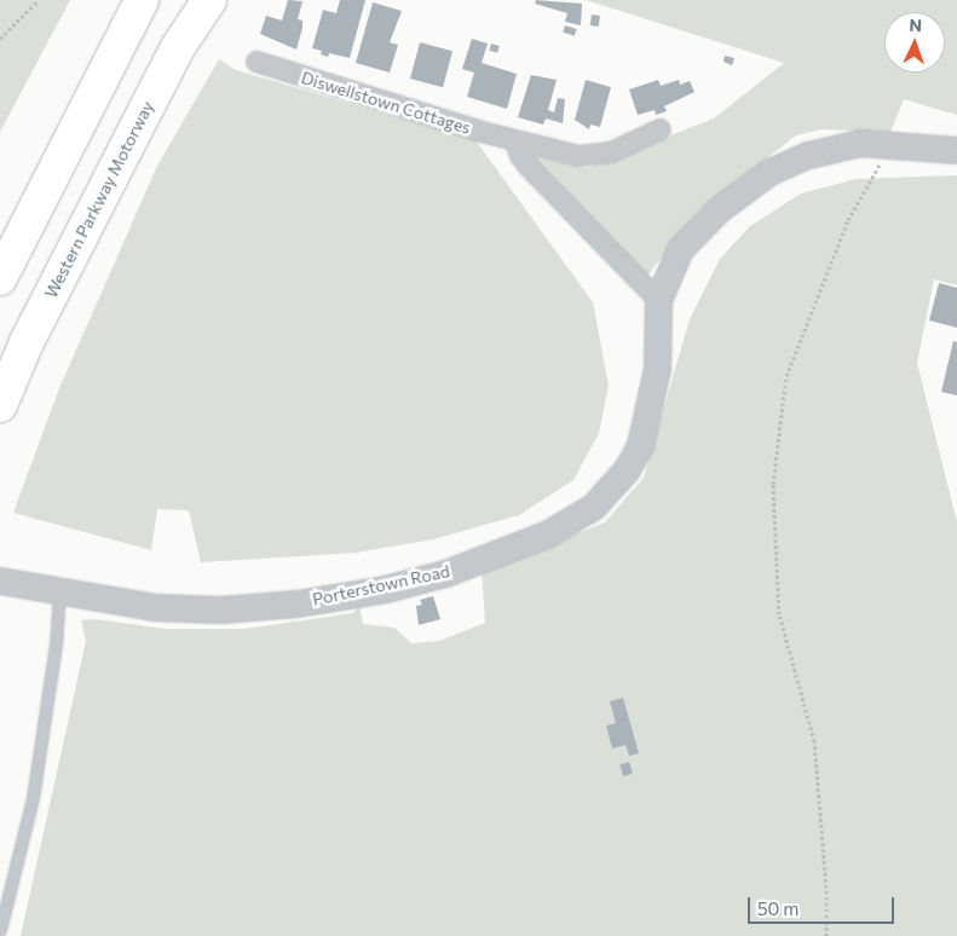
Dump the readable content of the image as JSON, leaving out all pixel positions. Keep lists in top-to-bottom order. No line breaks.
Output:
{"streets":{"highway":["Western Parkway Motorway"],"street":["Diswellstown Cottages","Porterstown Road"]},"scale_bar":"50 m","north":"top"}
